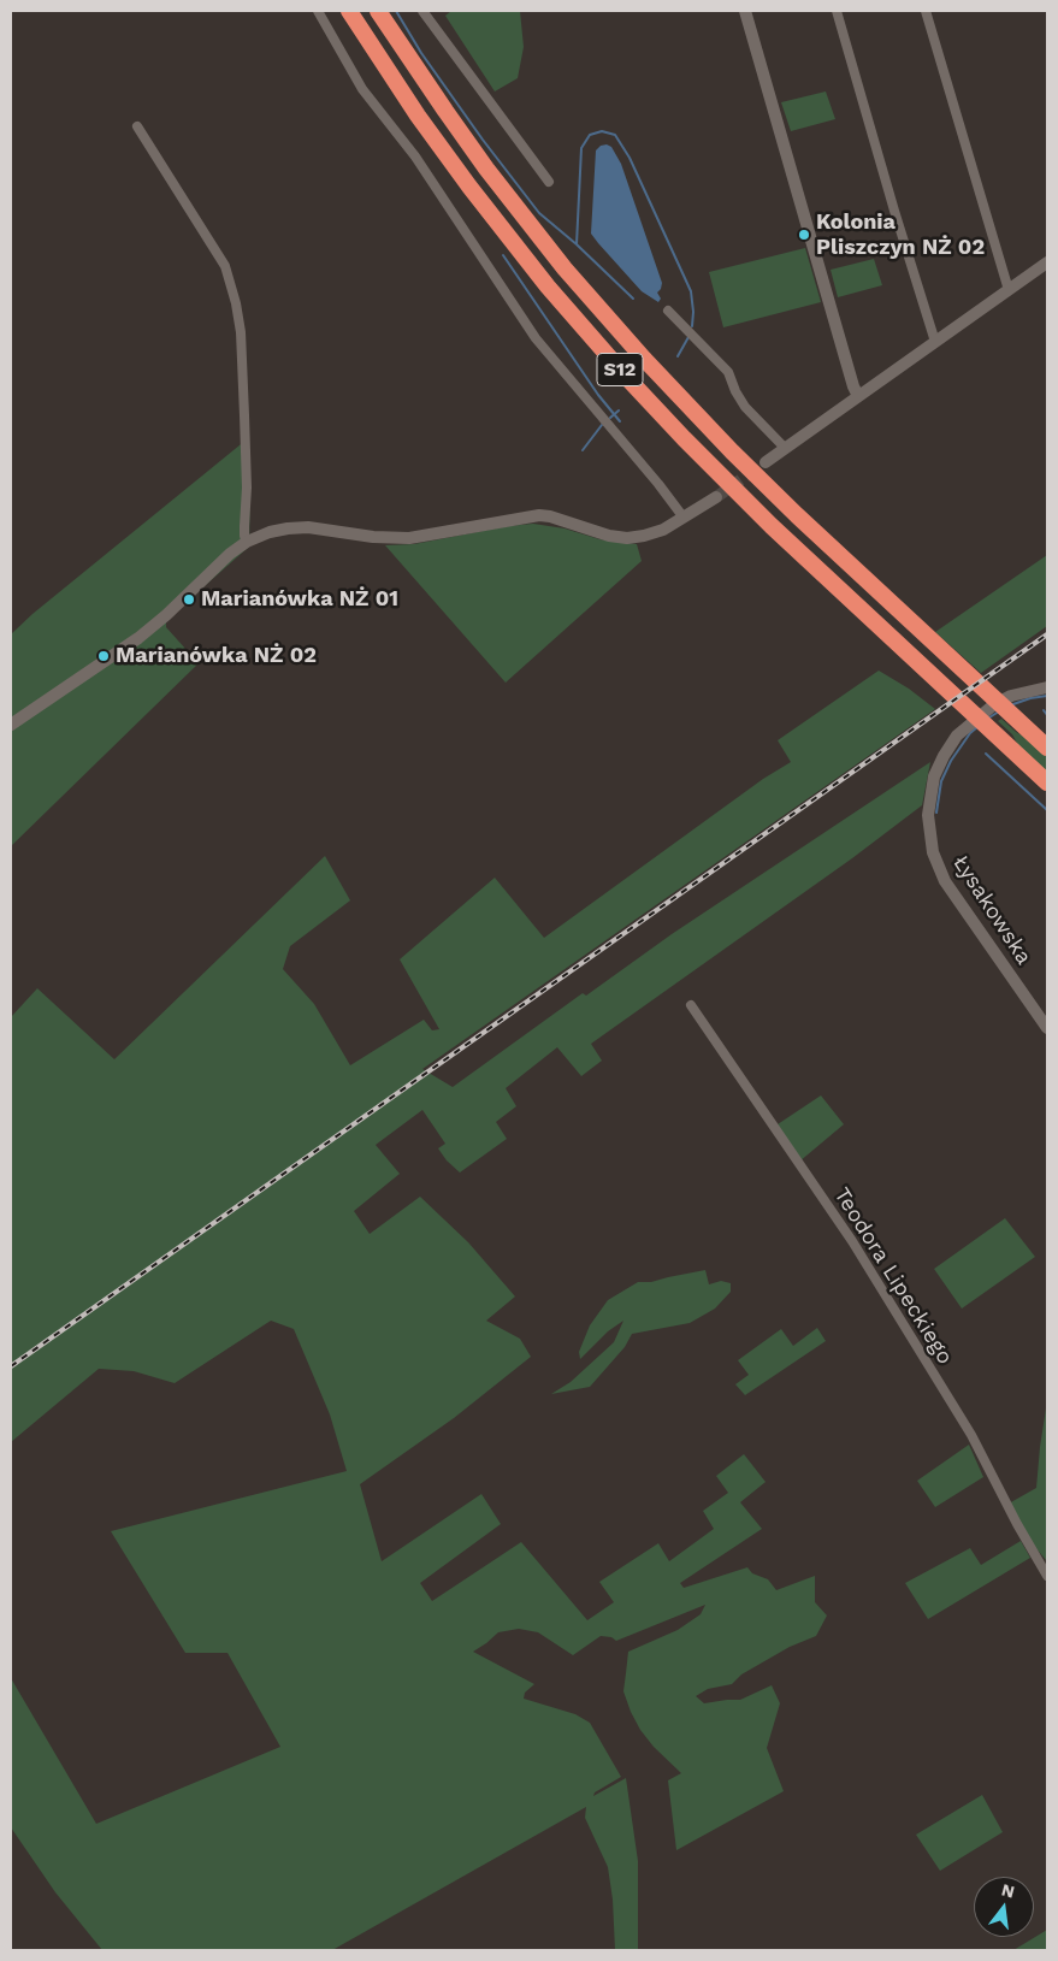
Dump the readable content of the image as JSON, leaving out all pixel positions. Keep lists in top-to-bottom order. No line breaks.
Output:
{"streets":{"highway":["S12"],"street":["Łysakowska","Teodora Lipeckiego"]},"places":["Kolonia Pliszczyn NŻ 02","Marianówka NŻ 01","Marianówka NŻ 02"],"north":"top"}
